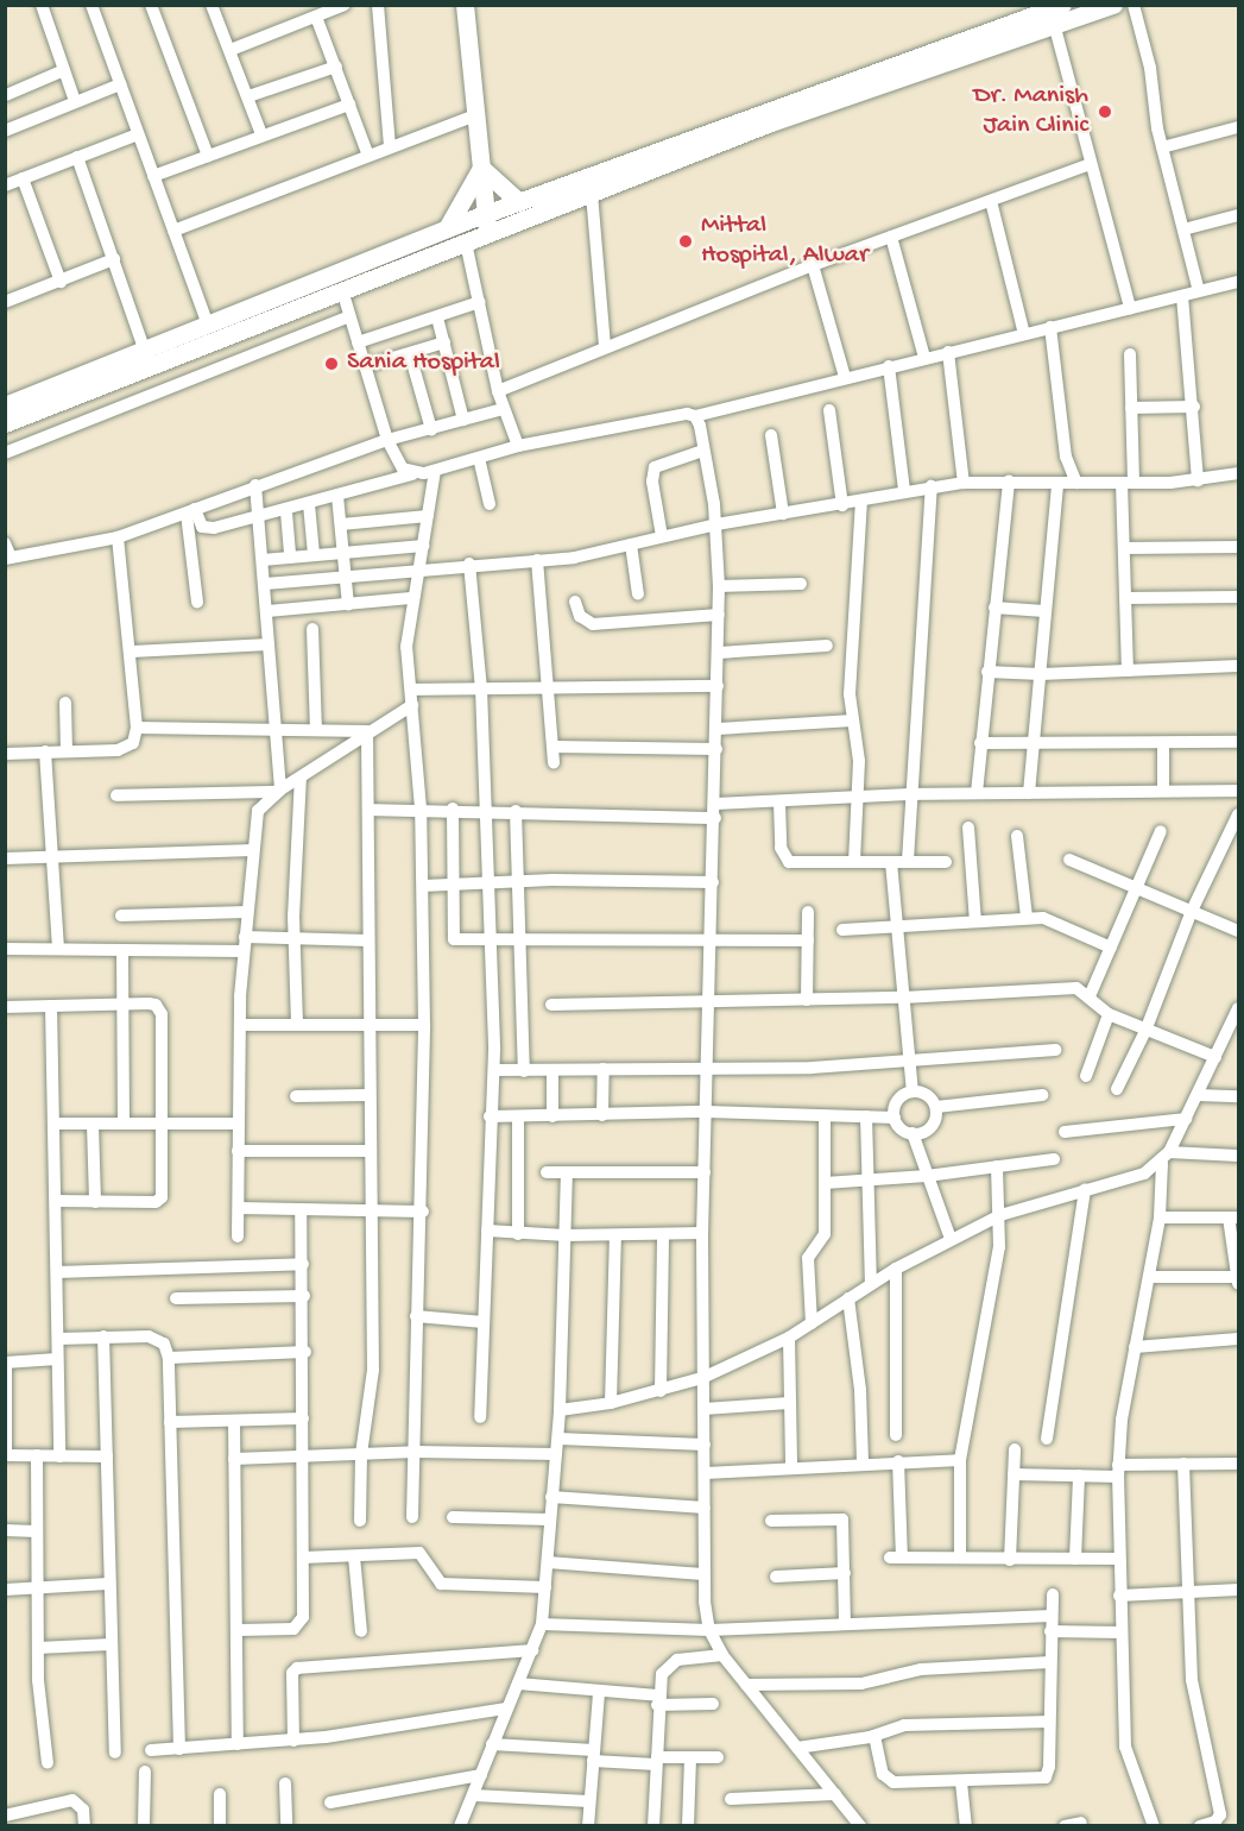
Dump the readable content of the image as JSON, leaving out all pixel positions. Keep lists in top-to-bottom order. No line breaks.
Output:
{"places":["Dr. Manish Jain Clinic","Mittal Hospital, Alwar","Sania Hospital"]}
